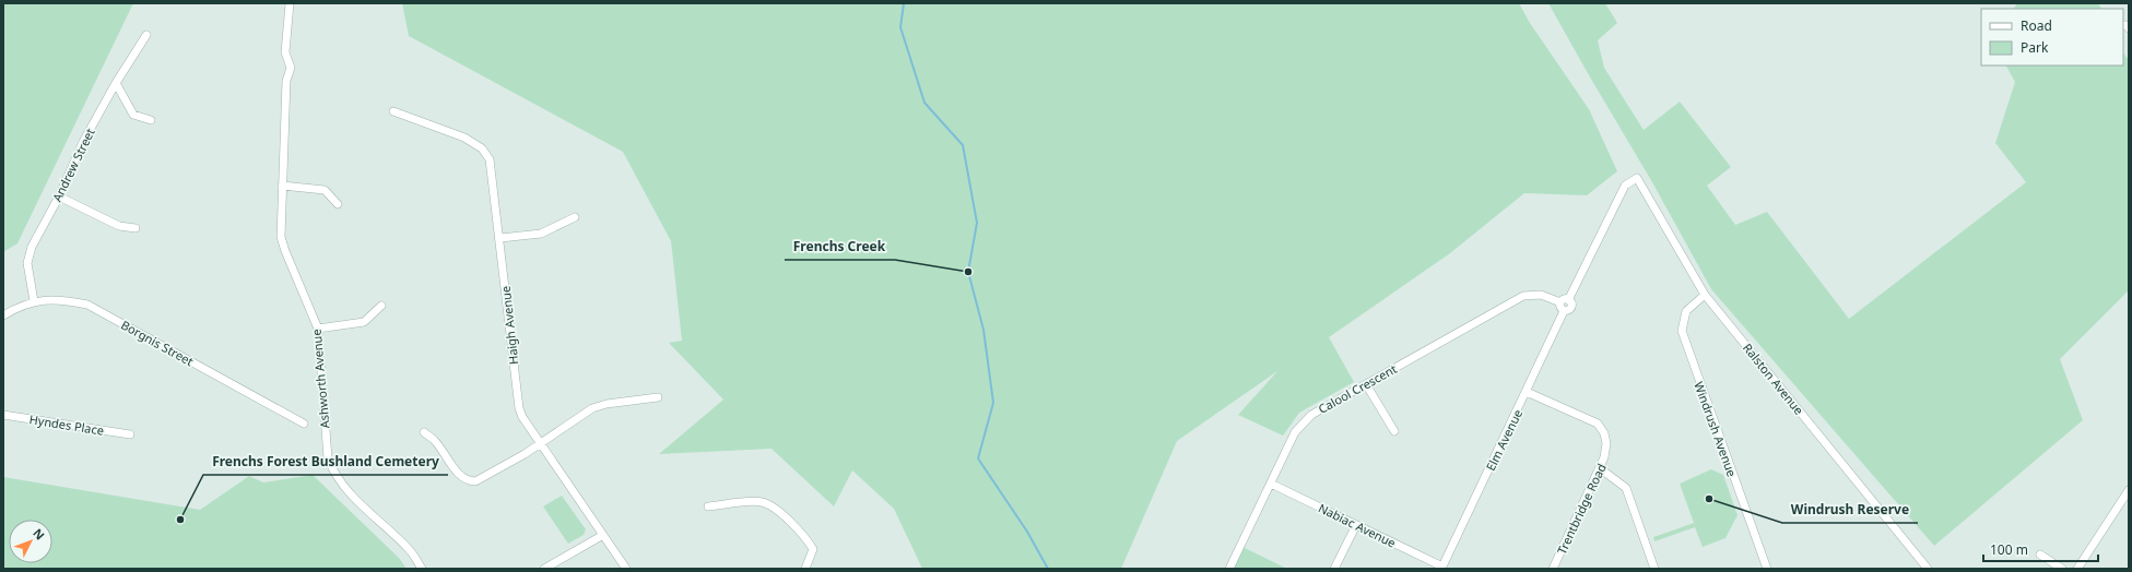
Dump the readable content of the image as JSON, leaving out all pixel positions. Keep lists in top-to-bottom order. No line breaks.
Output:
{"streets":{"street":["Andrew Street","Haigh Avenue","Borgnis Street","Ashworth Avenue","Ralston Avenue","Calool Crescent","Hyndes Place","Windrush Avenue","Elm Avenue","Trentbridge Road","Nabiac Avenue"]},"crossings":[["Andrew Street","Borgnis Street"],["Ralston Avenue","Calool Crescent"],["Ralston Avenue","Windrush Avenue"],["Ralston Avenue","Elm Avenue"],["Calool Crescent","Elm Avenue"],["Calool Crescent","Nabiac Avenue"],["Elm Avenue","Trentbridge Road"],["Elm Avenue","Nabiac Avenue"]],"places":["Frenchs Creek","Windrush Reserve","Frenchs Forest Bushland Cemetery"],"legend":["Road","Park"],"scale_bar":"100 m","north":"top right"}
